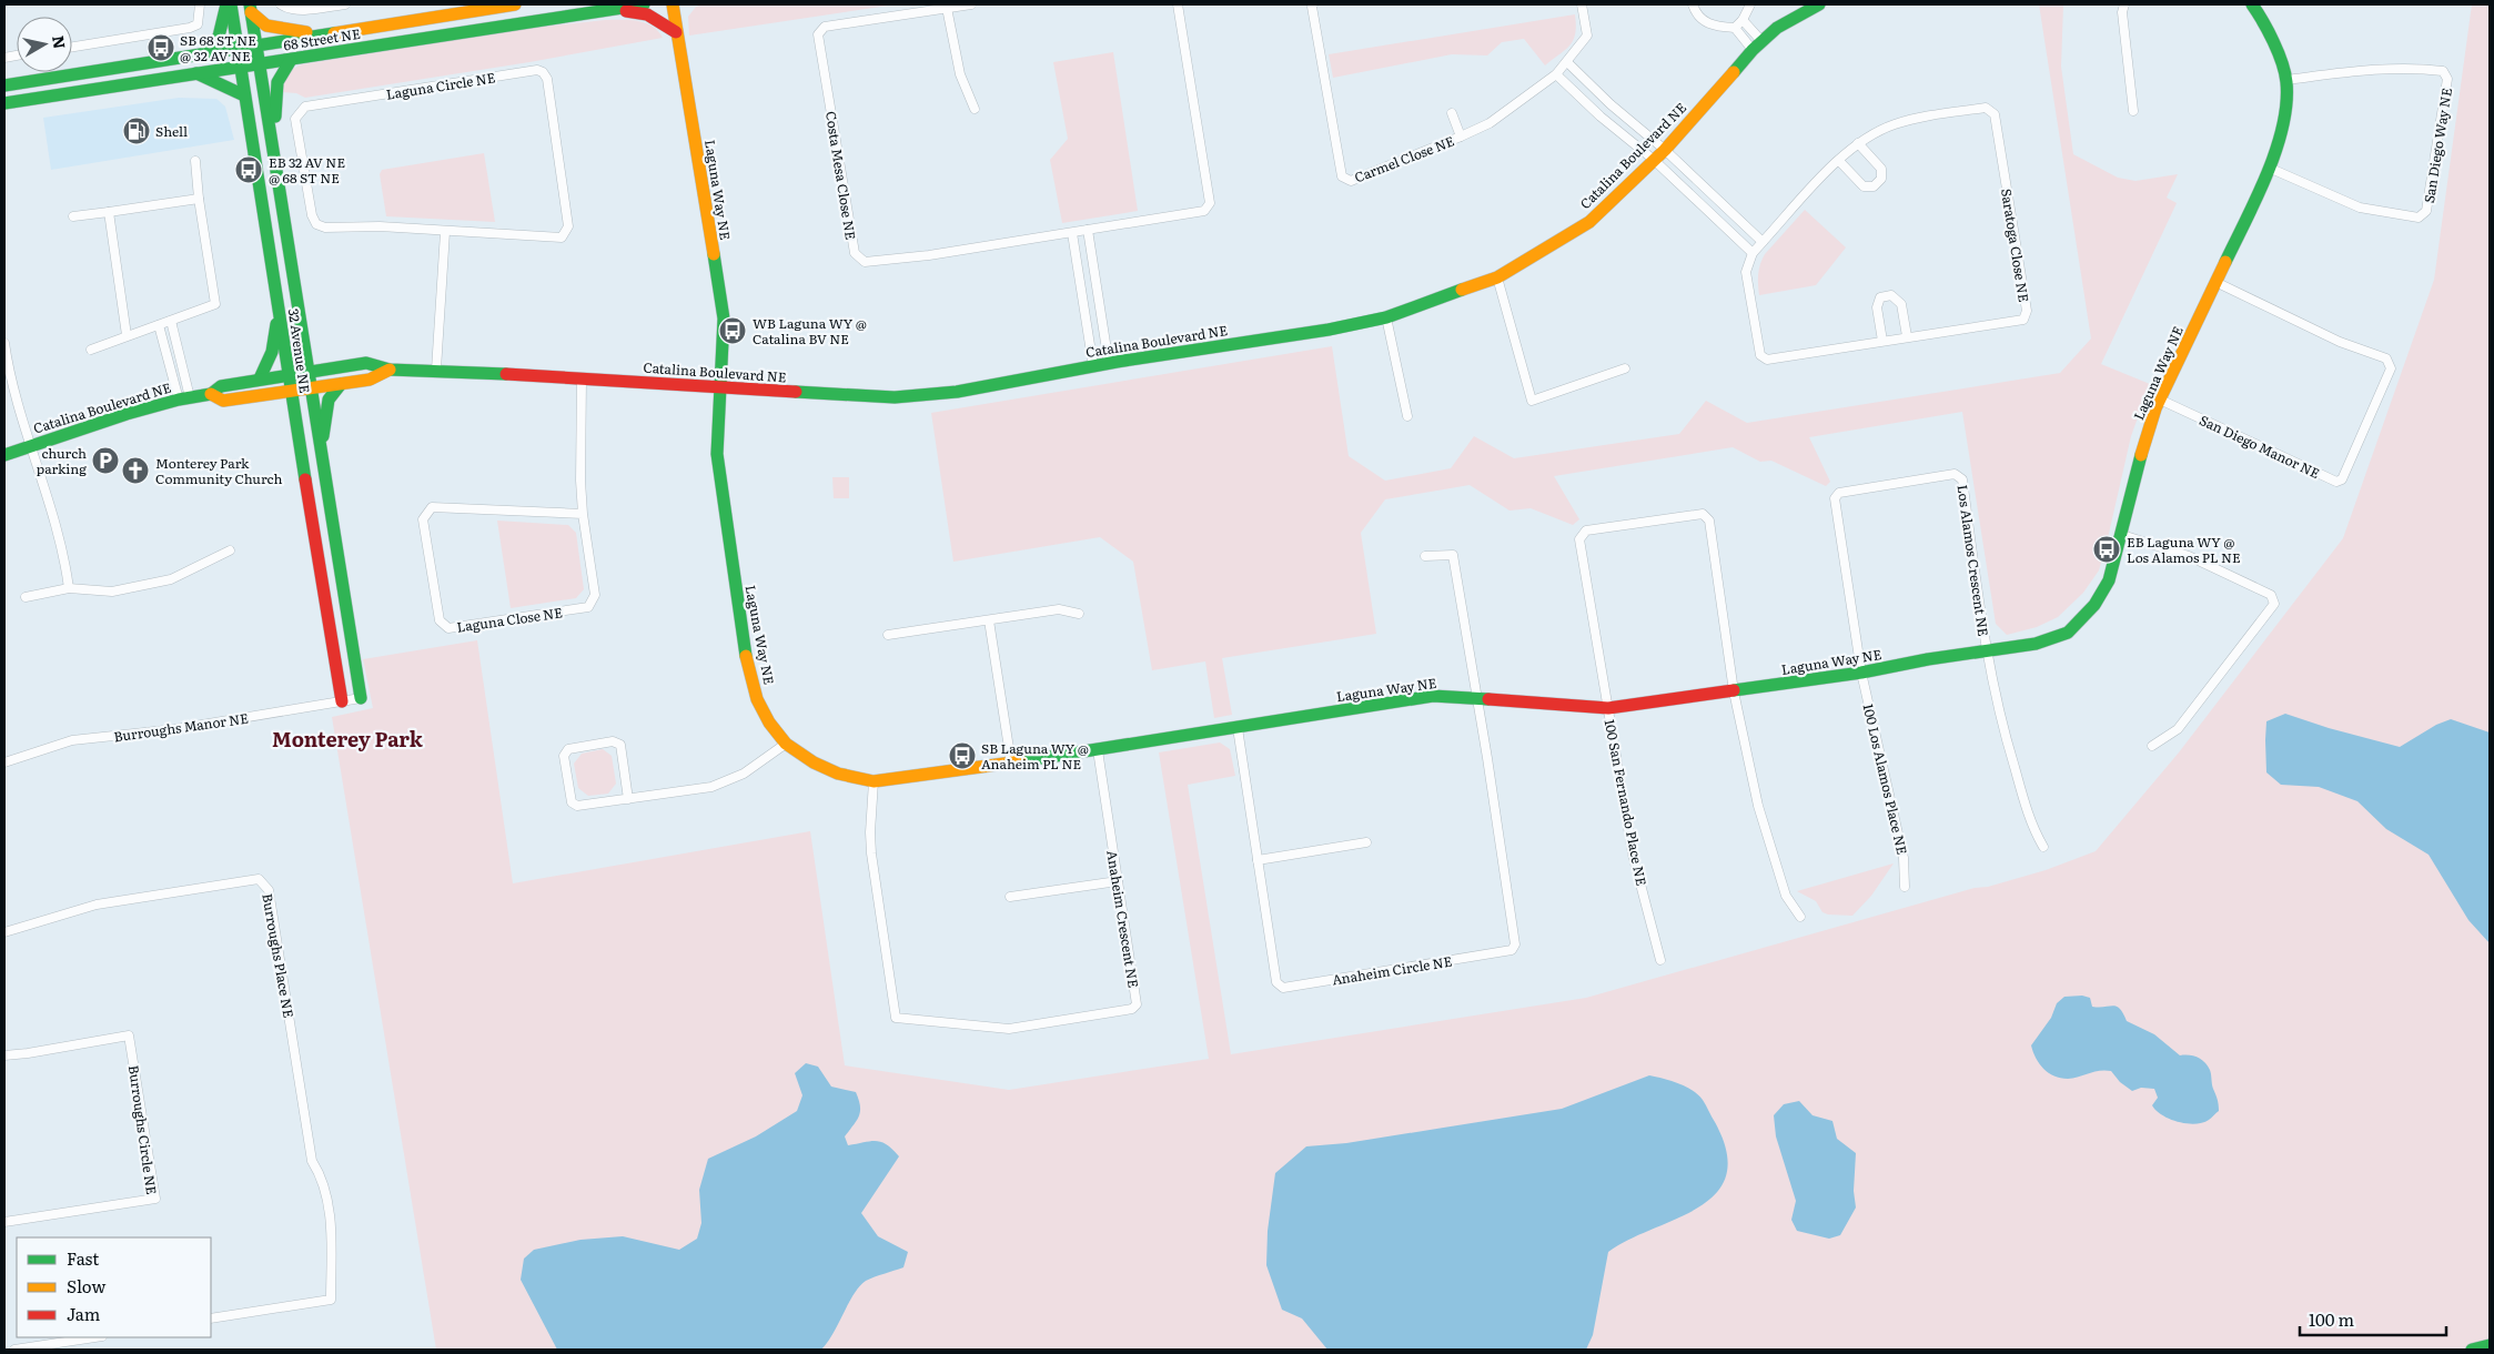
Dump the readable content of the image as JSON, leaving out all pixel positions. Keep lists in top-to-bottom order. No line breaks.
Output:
{"streets":{"main road":["68 Street NE","Catalina Boulevard NE","Laguna Way NE","32 Avenue NE"],"street":["Laguna Circle NE","San Diego Way NE","Carmel Close NE","Costa Mesa Close NE","Saratoga Close NE","San Diego Manor NE","Los Alamos Crescent NE","Laguna Close NE","Burroughs Manor NE","100 Los Alamos Place NE","100 San Fernando Place NE","Anaheim Crescent NE","Burroughs Place NE","Anaheim Circle NE","Burroughs Circle NE"]},"crossings":[["68 Street NE","32 Avenue NE"],["San Diego Way NE","Laguna Way NE"],["Catalina Boulevard NE","Laguna Way NE"],["Catalina Boulevard NE","32 Avenue NE"],["Catalina Boulevard NE","Laguna Close NE"],["Laguna Way NE","San Diego Manor NE"],["Laguna Way NE","Los Alamos Crescent NE"],["Laguna Way NE","100 Los Alamos Place NE"],["Laguna Way NE","100 San Fernando Place NE"],["Laguna Way NE","Anaheim Crescent NE"],["Laguna Way NE","Anaheim Circle NE"],["32 Avenue NE","Burroughs Manor NE"],["Los Alamos Crescent NE","100 Los Alamos Place NE"]],"districts":["Monterey Park"],"places":{"bus stop":["SB 68 ST NE @ 32 AV NE","EB 32 AV NE @ 68 ST NE","WB Laguna WY @ Catalina BV NE","EB Laguna WY @ Los Alamos PL NE","SB Laguna WY @ Anaheim PL NE"],"fuel station":["Shell"],"parking":["church parking"],"church":["Monterey Park Community Church"]},"legend":["Fast","Slow","Jam"],"scale_bar":"100 m","north":"right"}
